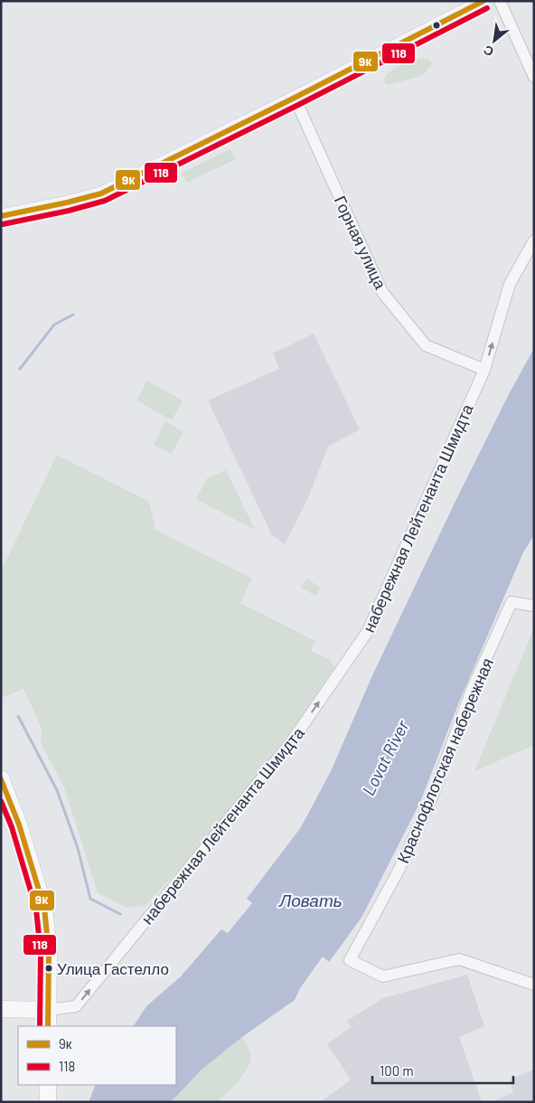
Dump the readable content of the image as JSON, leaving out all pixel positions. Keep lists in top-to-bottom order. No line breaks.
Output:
{"streets":{"street":["Горная улица","набережная Лейтенанта Шмидта","Краснофлотская набережная"]},"crossings":[["Горная улица","набережная Лейтенанта Шмидта"]],"one_way":["набережная Лейтенанта Шмидта"],"water":["Lovat River","Ловать"],"places":["Улица Гастелло"],"lines":["transit line 9к","transit line 118"],"legend":["9к","118"],"scale_bar":"100 m","north":"bottom left"}
